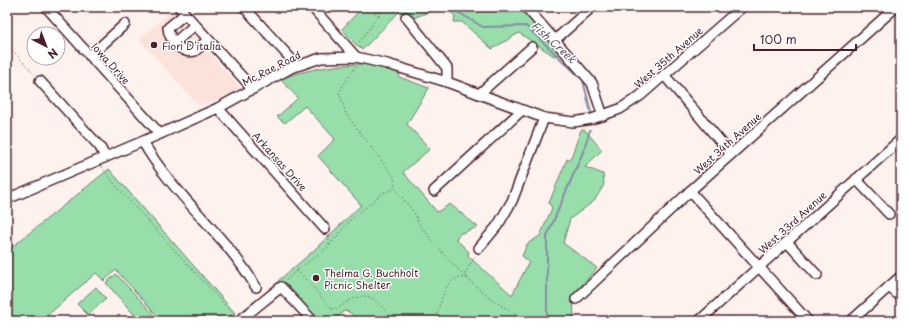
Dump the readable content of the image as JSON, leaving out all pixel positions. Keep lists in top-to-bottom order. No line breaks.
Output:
{"streets":{"street":["West 35th Avenue","Iowa Drive","Mc Rae Road","West 34th Avenue","Arkansas Drive","West 33rd Avenue"]},"crossings":[["West 35th Avenue","Mc Rae Road"],["Iowa Drive","Mc Rae Road"],["Mc Rae Road","Arkansas Drive"]],"water":["Fish Creek"],"places":["Fiori D'italia","Thelma G. Buchholt Picnic Shelter"],"scale_bar":"100 m","north":"bottom right"}
